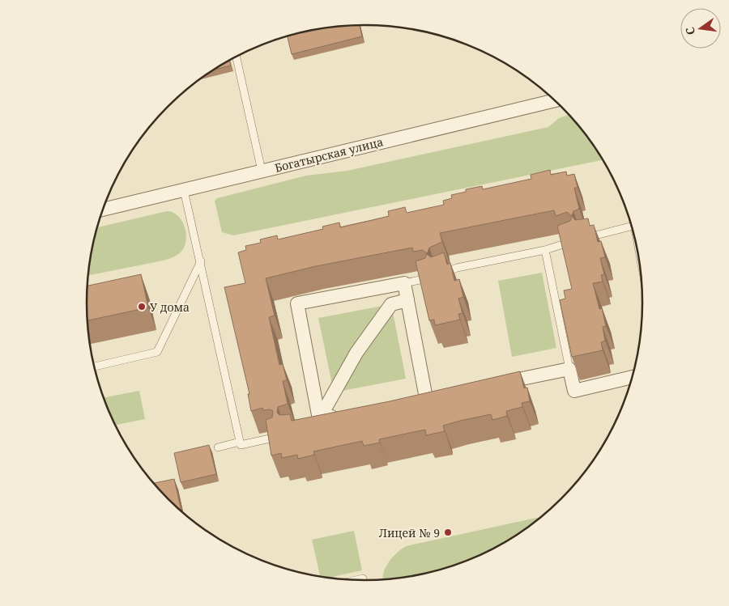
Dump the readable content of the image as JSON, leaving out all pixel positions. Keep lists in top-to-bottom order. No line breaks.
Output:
{"streets":{"street":["Богатырская улица"]},"places":["У дома","Лицей № 9"],"north":"left"}
